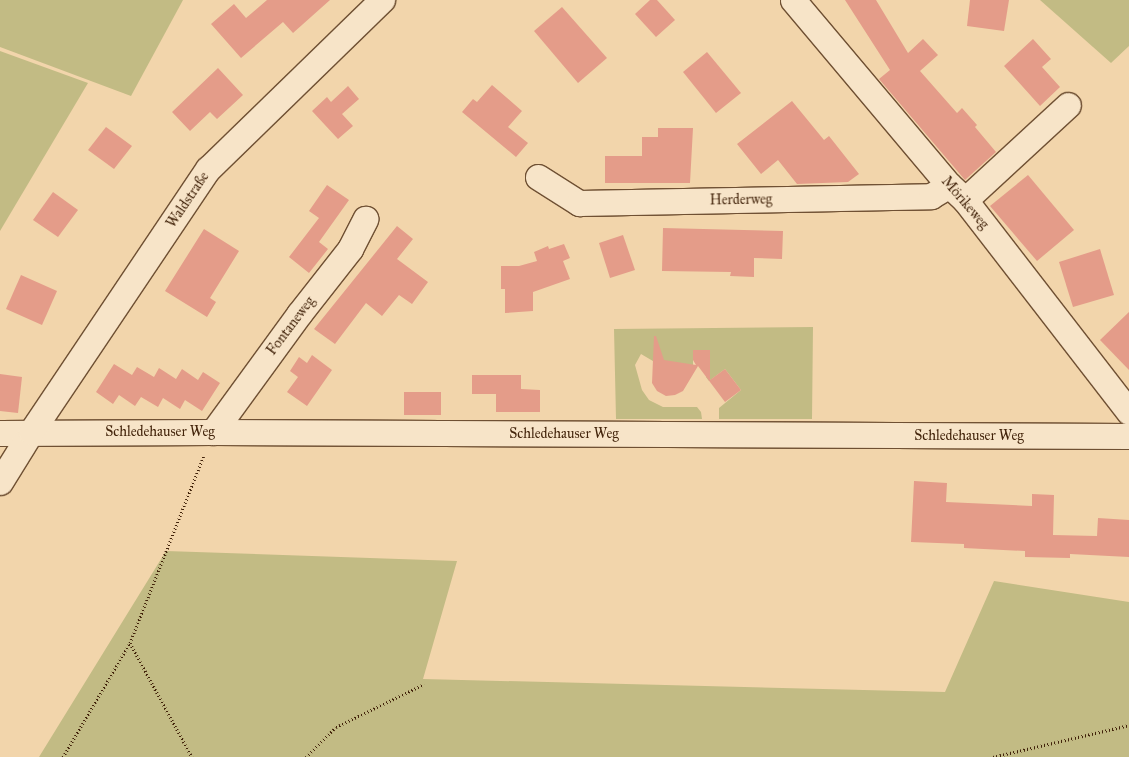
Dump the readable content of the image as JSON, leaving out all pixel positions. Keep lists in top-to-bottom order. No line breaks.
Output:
{"streets":{"street":["Waldstraße","Herderweg","Mörikeweg","Fontaneweg","Schledehauser Weg"]},"crossings":[["Waldstraße","Schledehauser Weg"],["Herderweg","Mörikeweg"],["Fontaneweg","Schledehauser Weg"]]}
